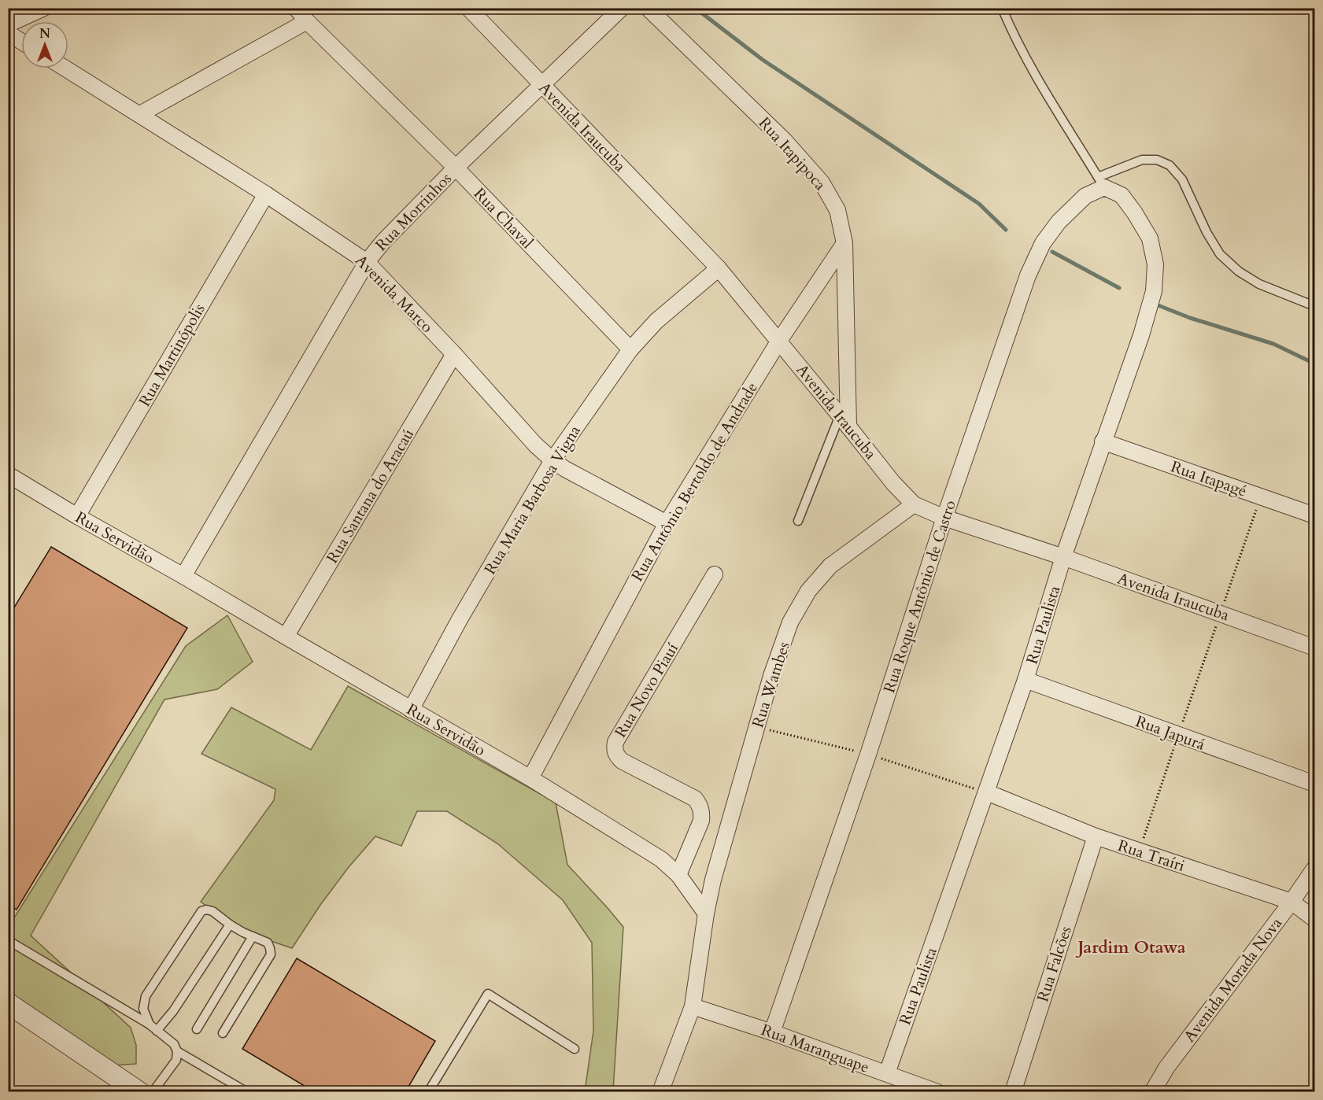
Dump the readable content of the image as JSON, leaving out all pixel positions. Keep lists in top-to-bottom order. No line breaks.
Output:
{"streets":{"street":["Avenida Iraucuba","Rua Itapipoca","Rua Morrinhos","Rua Chaval","Avenida Marco","Rua Martinópolis","Rua Itapagé","Rua Antônio Bertoldo de Andrade","Rua Santana do Aracaú","Rua Maria Barbosa Vigna","Rua Servidão","Rua Roque Antônio de Castro","Rua Paulista","Rua Wambes","Rua Novo Piauí","Rua Japurá","Rua Traíri","Rua Falcões","Avenida Morada Nova","Rua Maranguape"]},"crossings":[["Avenida Iraucuba","Rua Itapipoca"],["Avenida Iraucuba","Rua Morrinhos"],["Avenida Iraucuba","Rua Antônio Bertoldo de Andrade"],["Avenida Iraucuba","Rua Maria Barbosa Vigna"],["Avenida Iraucuba","Rua Roque Antônio de Castro"],["Avenida Iraucuba","Rua Paulista"],["Avenida Iraucuba","Rua Wambes"],["Rua Itapipoca","Rua Antônio Bertoldo de Andrade"],["Rua Morrinhos","Rua Chaval"],["Rua Morrinhos","Avenida Marco"],["Rua Morrinhos","Rua Servidão"],["Rua Chaval","Rua Maria Barbosa Vigna"],["Avenida Marco","Rua Martinópolis"],["Avenida Marco","Rua Antônio Bertoldo de Andrade"],["Avenida Marco","Rua Santana do Aracaú"],["Avenida Marco","Rua Maria Barbosa Vigna"],["Rua Martinópolis","Rua Servidão"],["Rua Itapagé","Rua Paulista"],["Rua Antônio Bertoldo de Andrade","Rua Servidão"],["Rua Santana do Aracaú","Rua Servidão"],["Rua Maria Barbosa Vigna","Rua Servidão"],["Rua Servidão","Rua Wambes"],["Rua Servidão","Rua Novo Piauí"],["Rua Roque Antônio de Castro","Rua Paulista"],["Rua Roque Antônio de Castro","Rua Maranguape"],["Rua Paulista","Rua Japurá"],["Rua Paulista","Rua Traíri"],["Rua Paulista","Rua Maranguape"],["Rua Traíri","Rua Falcões"],["Rua Traíri","Avenida Morada Nova"]],"districts":["Jardim Otawa"],"north":"top"}
